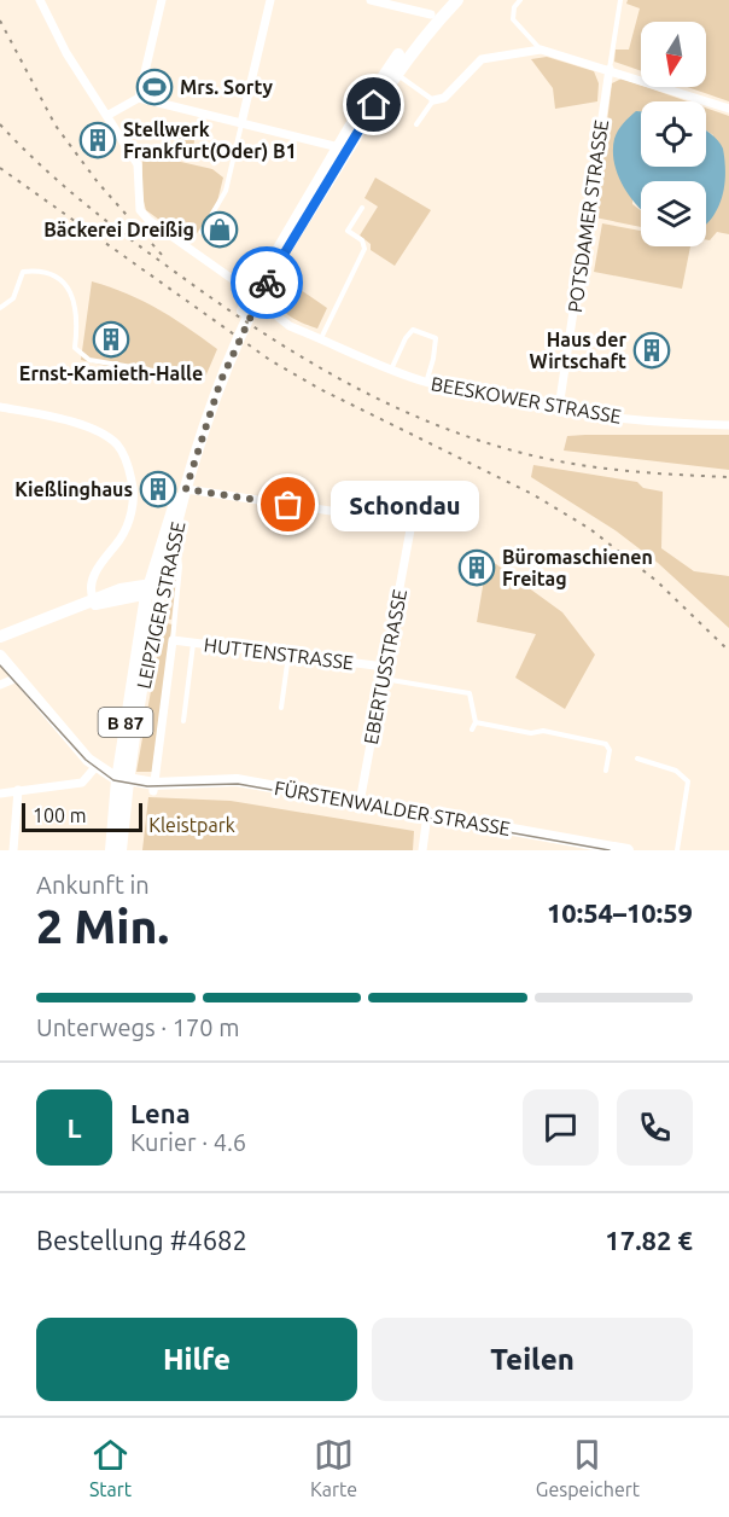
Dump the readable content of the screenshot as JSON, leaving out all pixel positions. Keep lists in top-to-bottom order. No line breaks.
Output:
{"streets":{"main road":["LEIPZIGER STRASSE","B 87","FÜRSTENWALDER STRASSE"],"street":["POTSDAMER STRASSE","BEESKOWER STRASSE","HUTTENSTRASSE","EBERTUSSTRASSE"]},"crossings":[["POTSDAMER STRASSE","BEESKOWER STRASSE"],["BEESKOWER STRASSE","LEIPZIGER STRASSE"],["LEIPZIGER STRASSE","EBERTUSSTRASSE"],["HUTTENSTRASSE","EBERTUSSTRASSE"],["EBERTUSSTRASSE","FÜRSTENWALDER STRASSE"]],"parks":["Kleistpark"],"places":{"sports":["Mrs. Sorty"],"building":["Stellwerk Frankfurt(Oder) B1","Ernst-Kamieth-Halle","Haus der Wirtschaft","Kießlinghaus","Büromaschienen Freitag"],"shop":["Bäckerei Dreißig"],"other":["Schondau"]},"scale_bar":"100 m","north":"bottom","page":{"bubble":"Schondau","scale":"100 m","heading":["2 Min.","Ankunft in","10:54–10:59"],"panel":["Lena","Kurier · 4.6","Bestellung #4682","17.82 €"],"bar":"Unterwegs · 170 m","round":"L","buttons":["Hilfe","Teilen"],"tabs":["Start","Karte","Gespeichert"]}}
